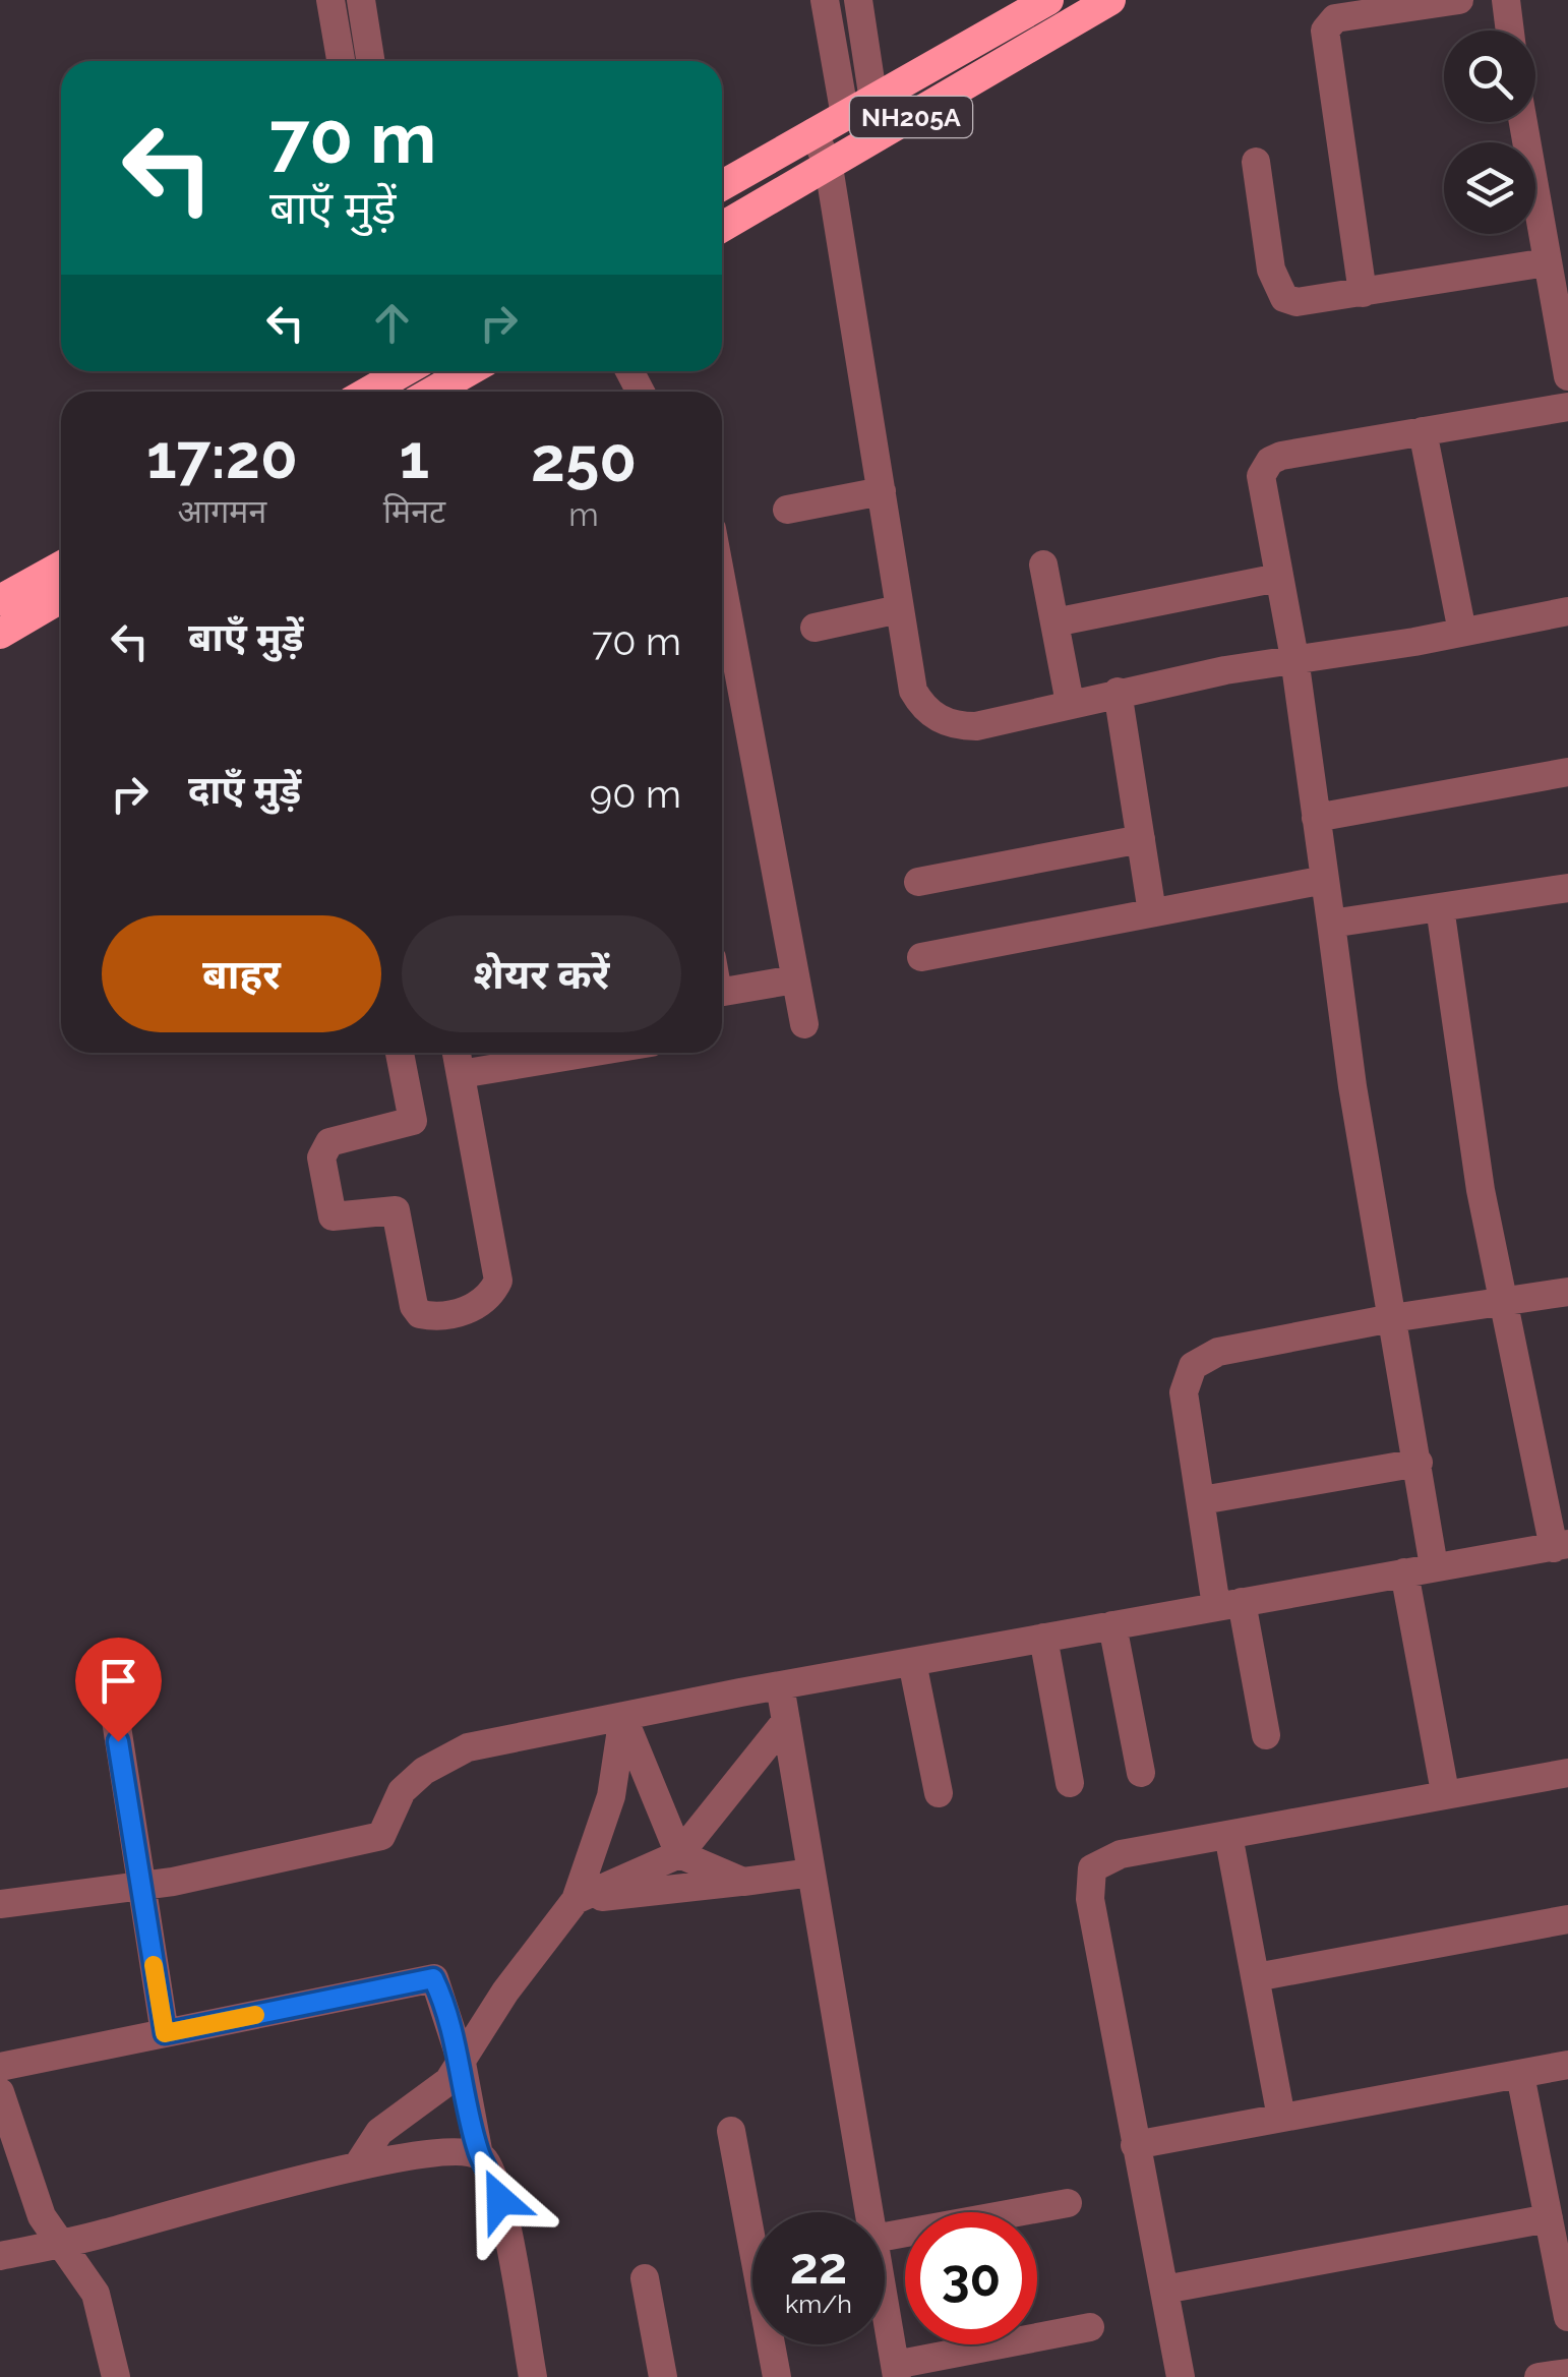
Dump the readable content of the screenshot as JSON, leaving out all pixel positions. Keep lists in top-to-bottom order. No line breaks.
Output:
{"streets":{"highway":["NH205A"]},"page":{"turn":["70 m","बाएँ मुड़ें"],"eta":["17:20","आगमन","1","मिनट","250","m"],"list":[{"name":"बाएँ मुड़ें","value":"70 m"},{"name":"दाएँ मुड़ें","value":"90 m"}],"buttons":["बाहर","शेयर करें"],"speed":"22 km/h","limit":"30"}}
